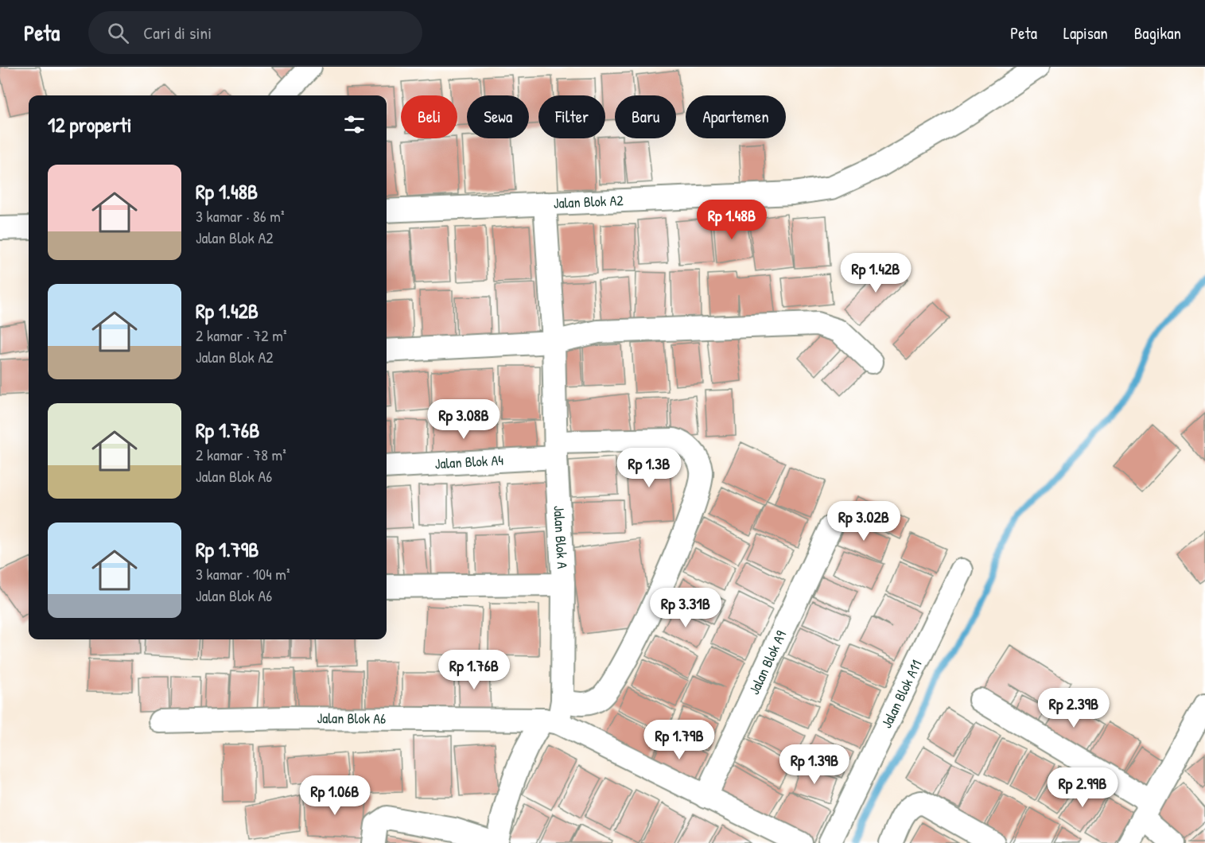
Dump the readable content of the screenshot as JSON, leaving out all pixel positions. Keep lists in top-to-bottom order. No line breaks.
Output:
{"streets":{"street":["Jalan Blok A2","Jalan Blok A4","Jalan Blok A","Jalan Blok A9","Jalan Blok A11","Jalan Blok A6"]},"crossings":[["Jalan Blok A2","Jalan Blok A"],["Jalan Blok A4","Jalan Blok A"],["Jalan Blok A","Jalan Blok A6"],["Jalan Blok A9","Jalan Blok A6"]],"page":{"header":"Peta","search":"Cari di sini","nav":["Peta","Lapisan","Bagikan"],"chip":["Beli","Sewa","Filter","Baru","Apartemen"],"heading":"12 properti","list":[{"name":"Rp 1.48B","note":"3 kamar · 86 m² · Jalan Blok A2"},{"name":"Rp 1.42B","note":"2 kamar · 72 m² · Jalan Blok A2"},{"name":"Rp 1.76B","note":"2 kamar · 78 m² · Jalan Blok A6"},{"name":"Rp 1.79B","note":"3 kamar · 104 m² · Jalan Blok A6"}],"price":["Rp 1.48B","Rp 1.42B","Rp 3.08B","Rp 1.3B","Rp 3.02B","Rp 3.31B","Rp 1.76B","Rp 2.39B","Rp 1.79B","Rp 1.39B","Rp 2.99B","Rp 1.06B"]}}
